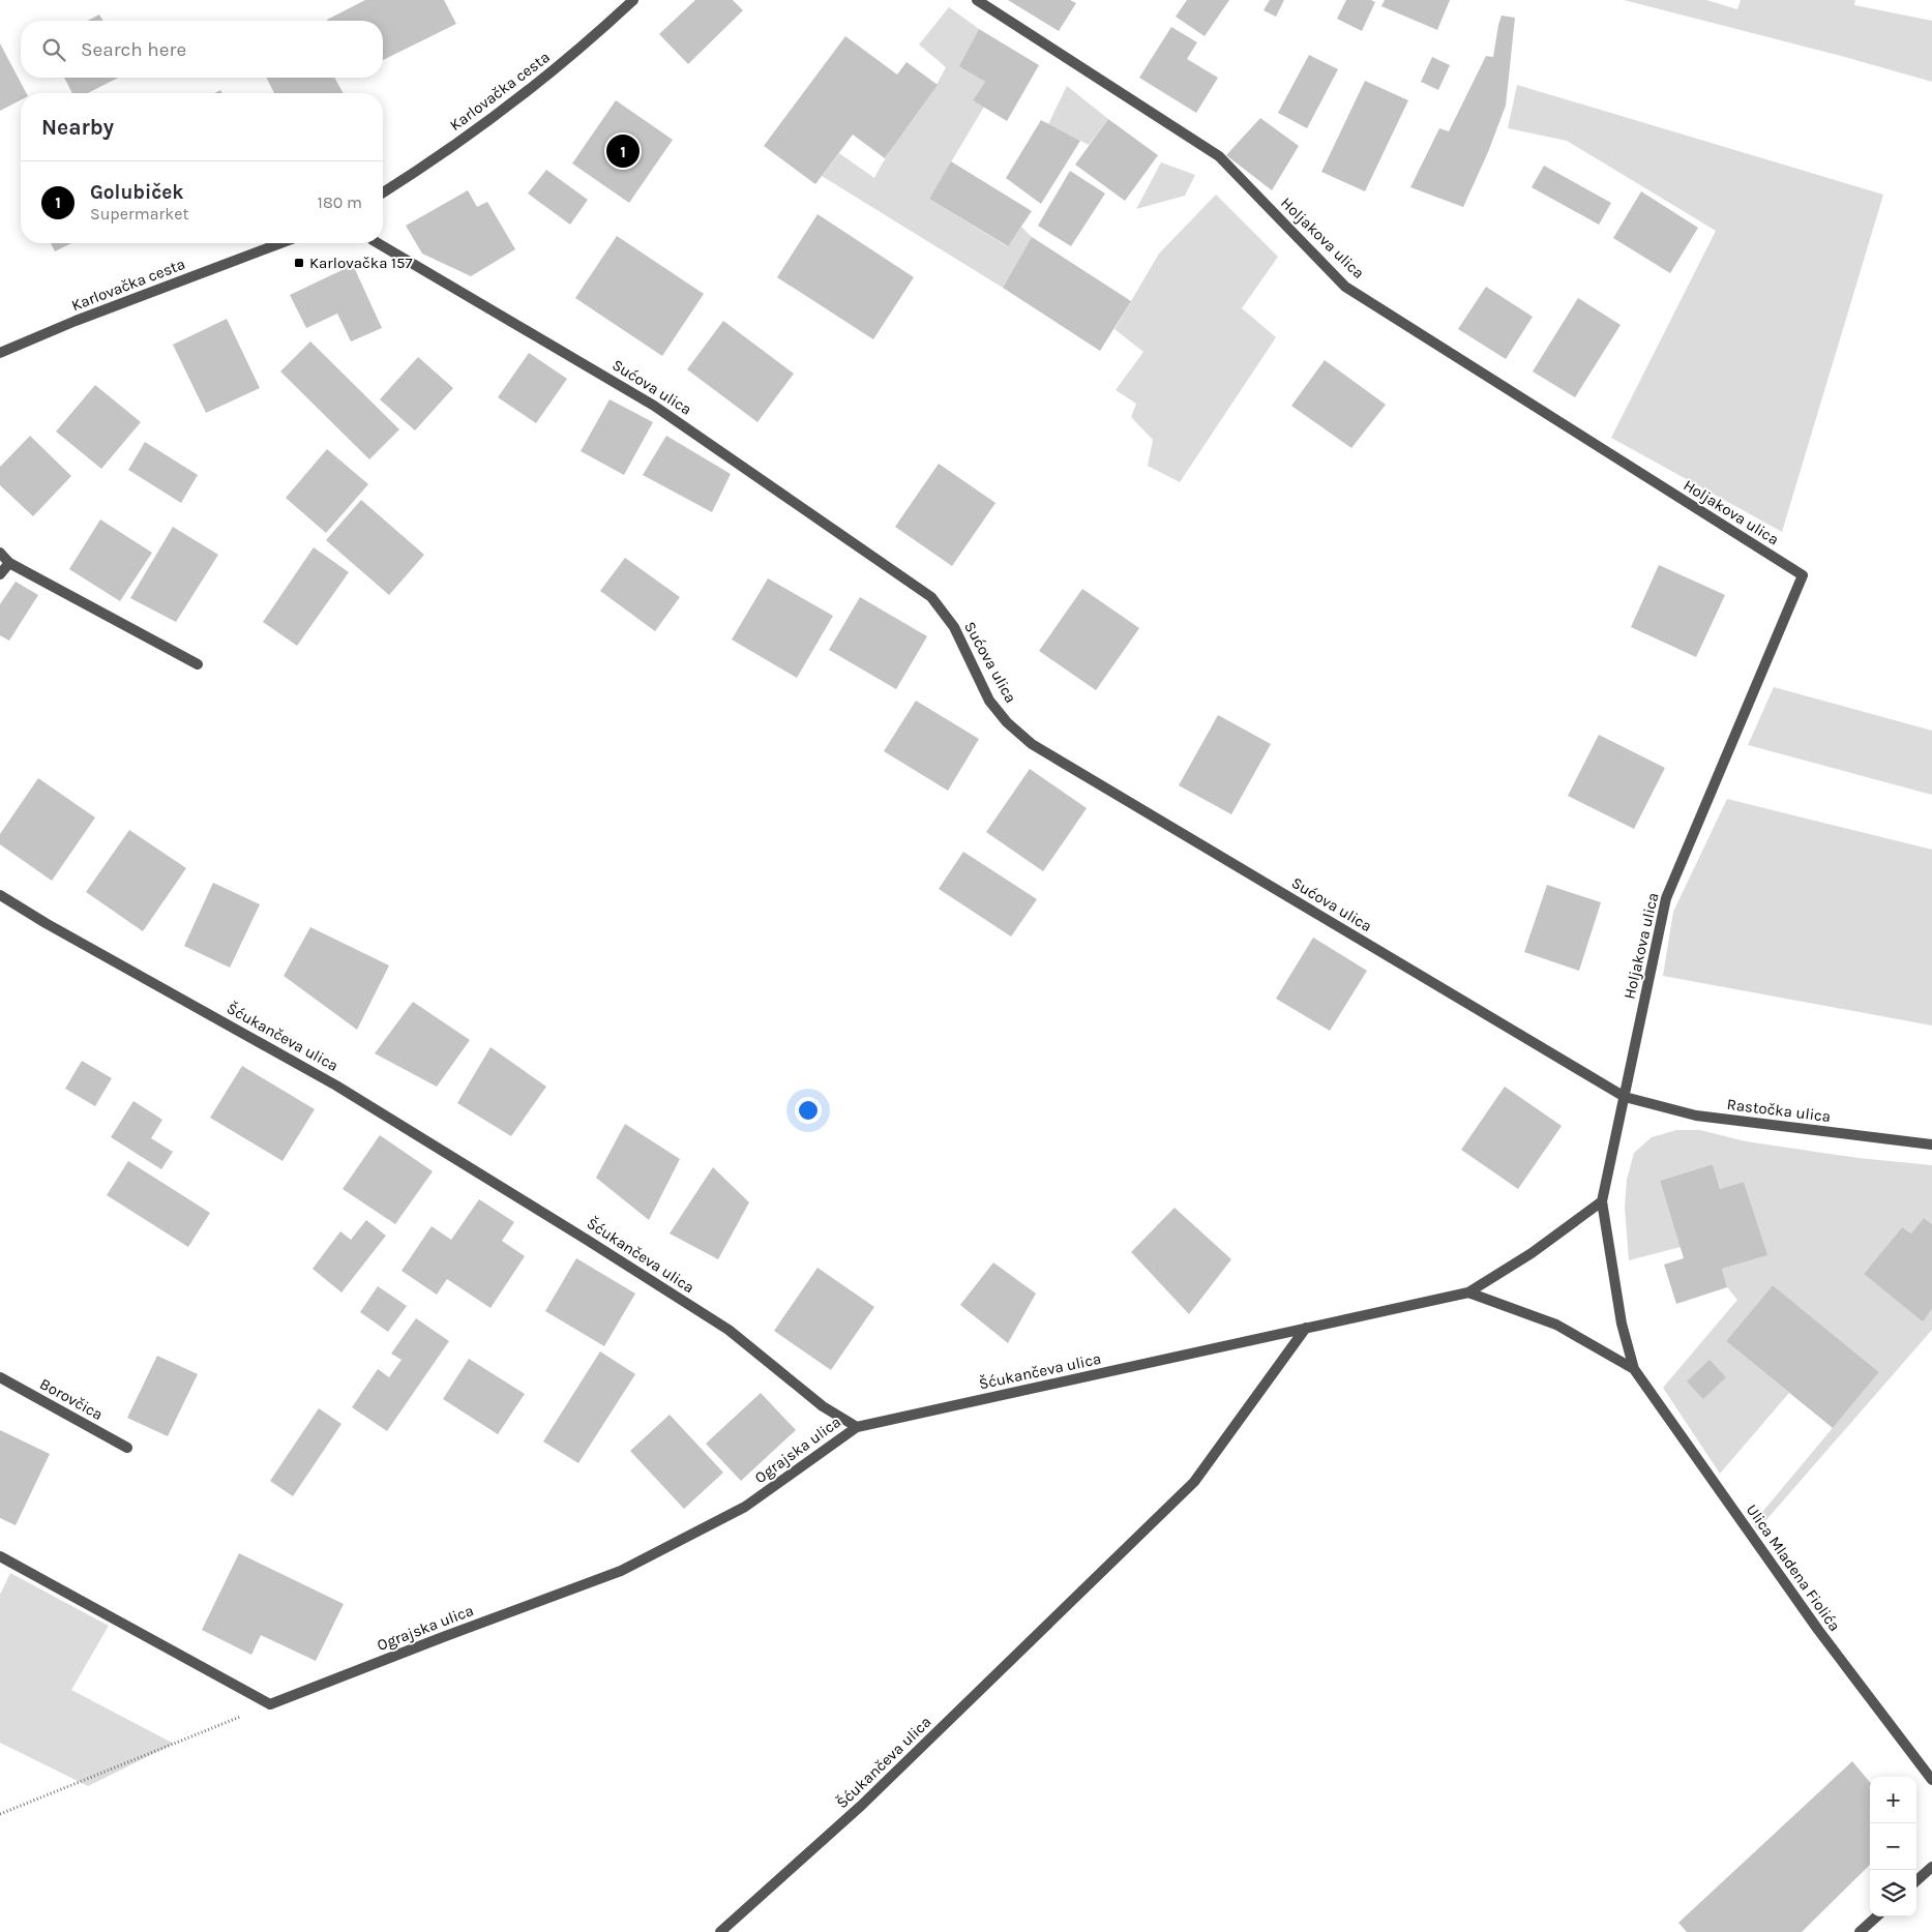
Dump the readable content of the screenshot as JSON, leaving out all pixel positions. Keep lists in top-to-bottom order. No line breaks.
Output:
{"streets":{"street":["Karlovačka cesta","Holjakova ulica","Sućova ulica","Šćukančeva ulica","Rastočka ulica","Borovčica","Ograjska ulica","Ulica Mladena Fiolića"]},"crossings":[["Holjakova ulica","Sućova ulica"],["Holjakova ulica","Rastočka ulica"],["Holjakova ulica","Ulica Mladena Fiolića"],["Sućova ulica","Rastočka ulica"],["Šćukančeva ulica","Ograjska ulica"],["Šćukančeva ulica","Ulica Mladena Fiolića"]],"places":{"transit":["Karlovačka 157"]},"page":{"search":"Search here","heading":"Nearby","pins":"1","list":[{"mark":"1","name":"Golubiček","note":"Supermarket","value":"180 m"}],"map_buttons":["+","−"]}}
